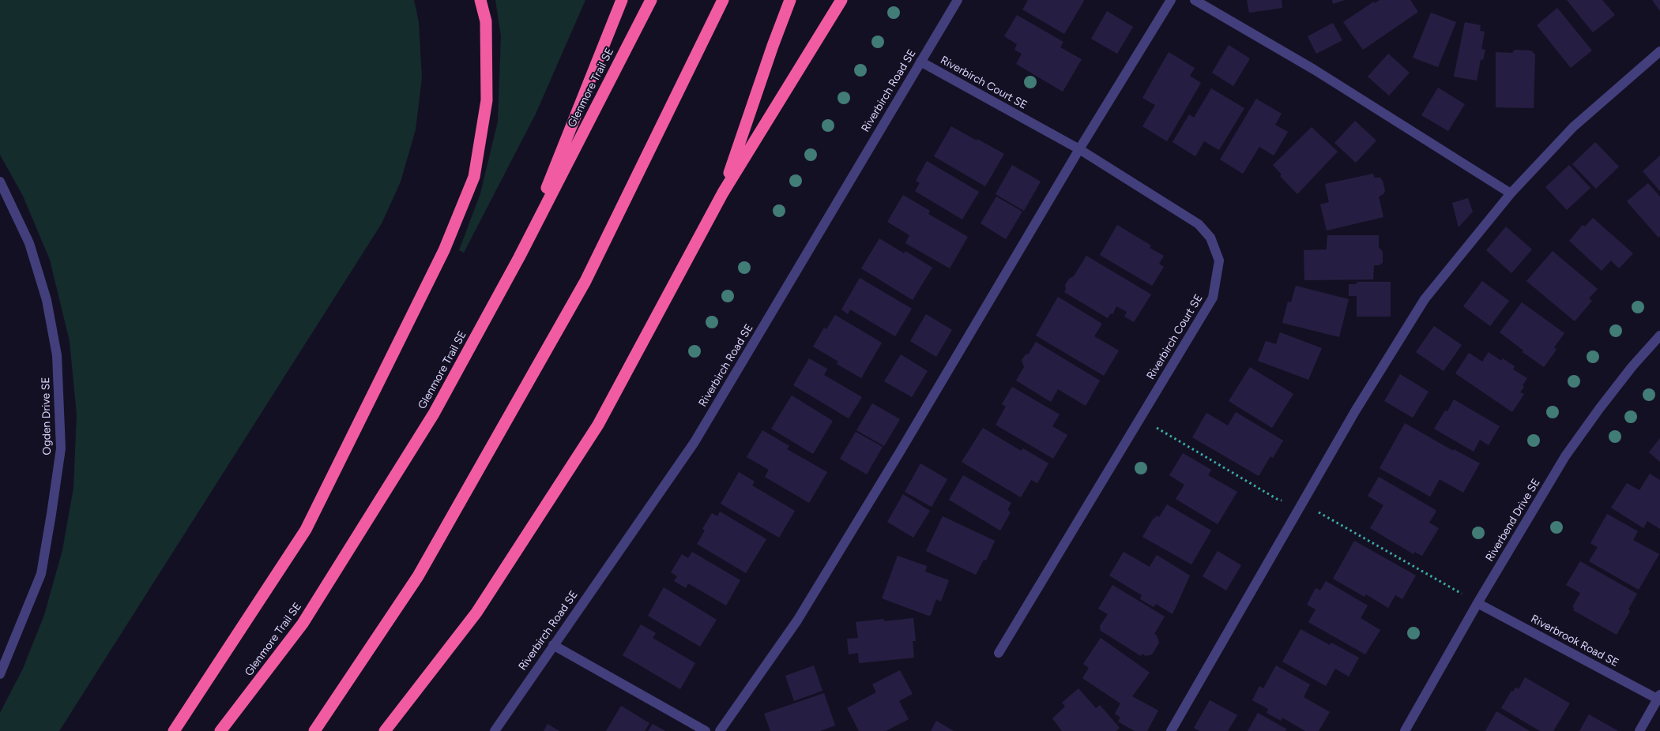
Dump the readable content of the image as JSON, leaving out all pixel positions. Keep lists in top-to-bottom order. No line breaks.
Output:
{"streets":{"highway":["Glenmore Trail SE"],"street":["Riverbirch Court SE","Riverbirch Road SE","Ogden Drive SE","Riverbend Drive SE","Riverbrook Road SE"]},"crossings":[["Riverbirch Court SE","Riverbirch Road SE"],["Riverbend Drive SE","Riverbrook Road SE"]]}
